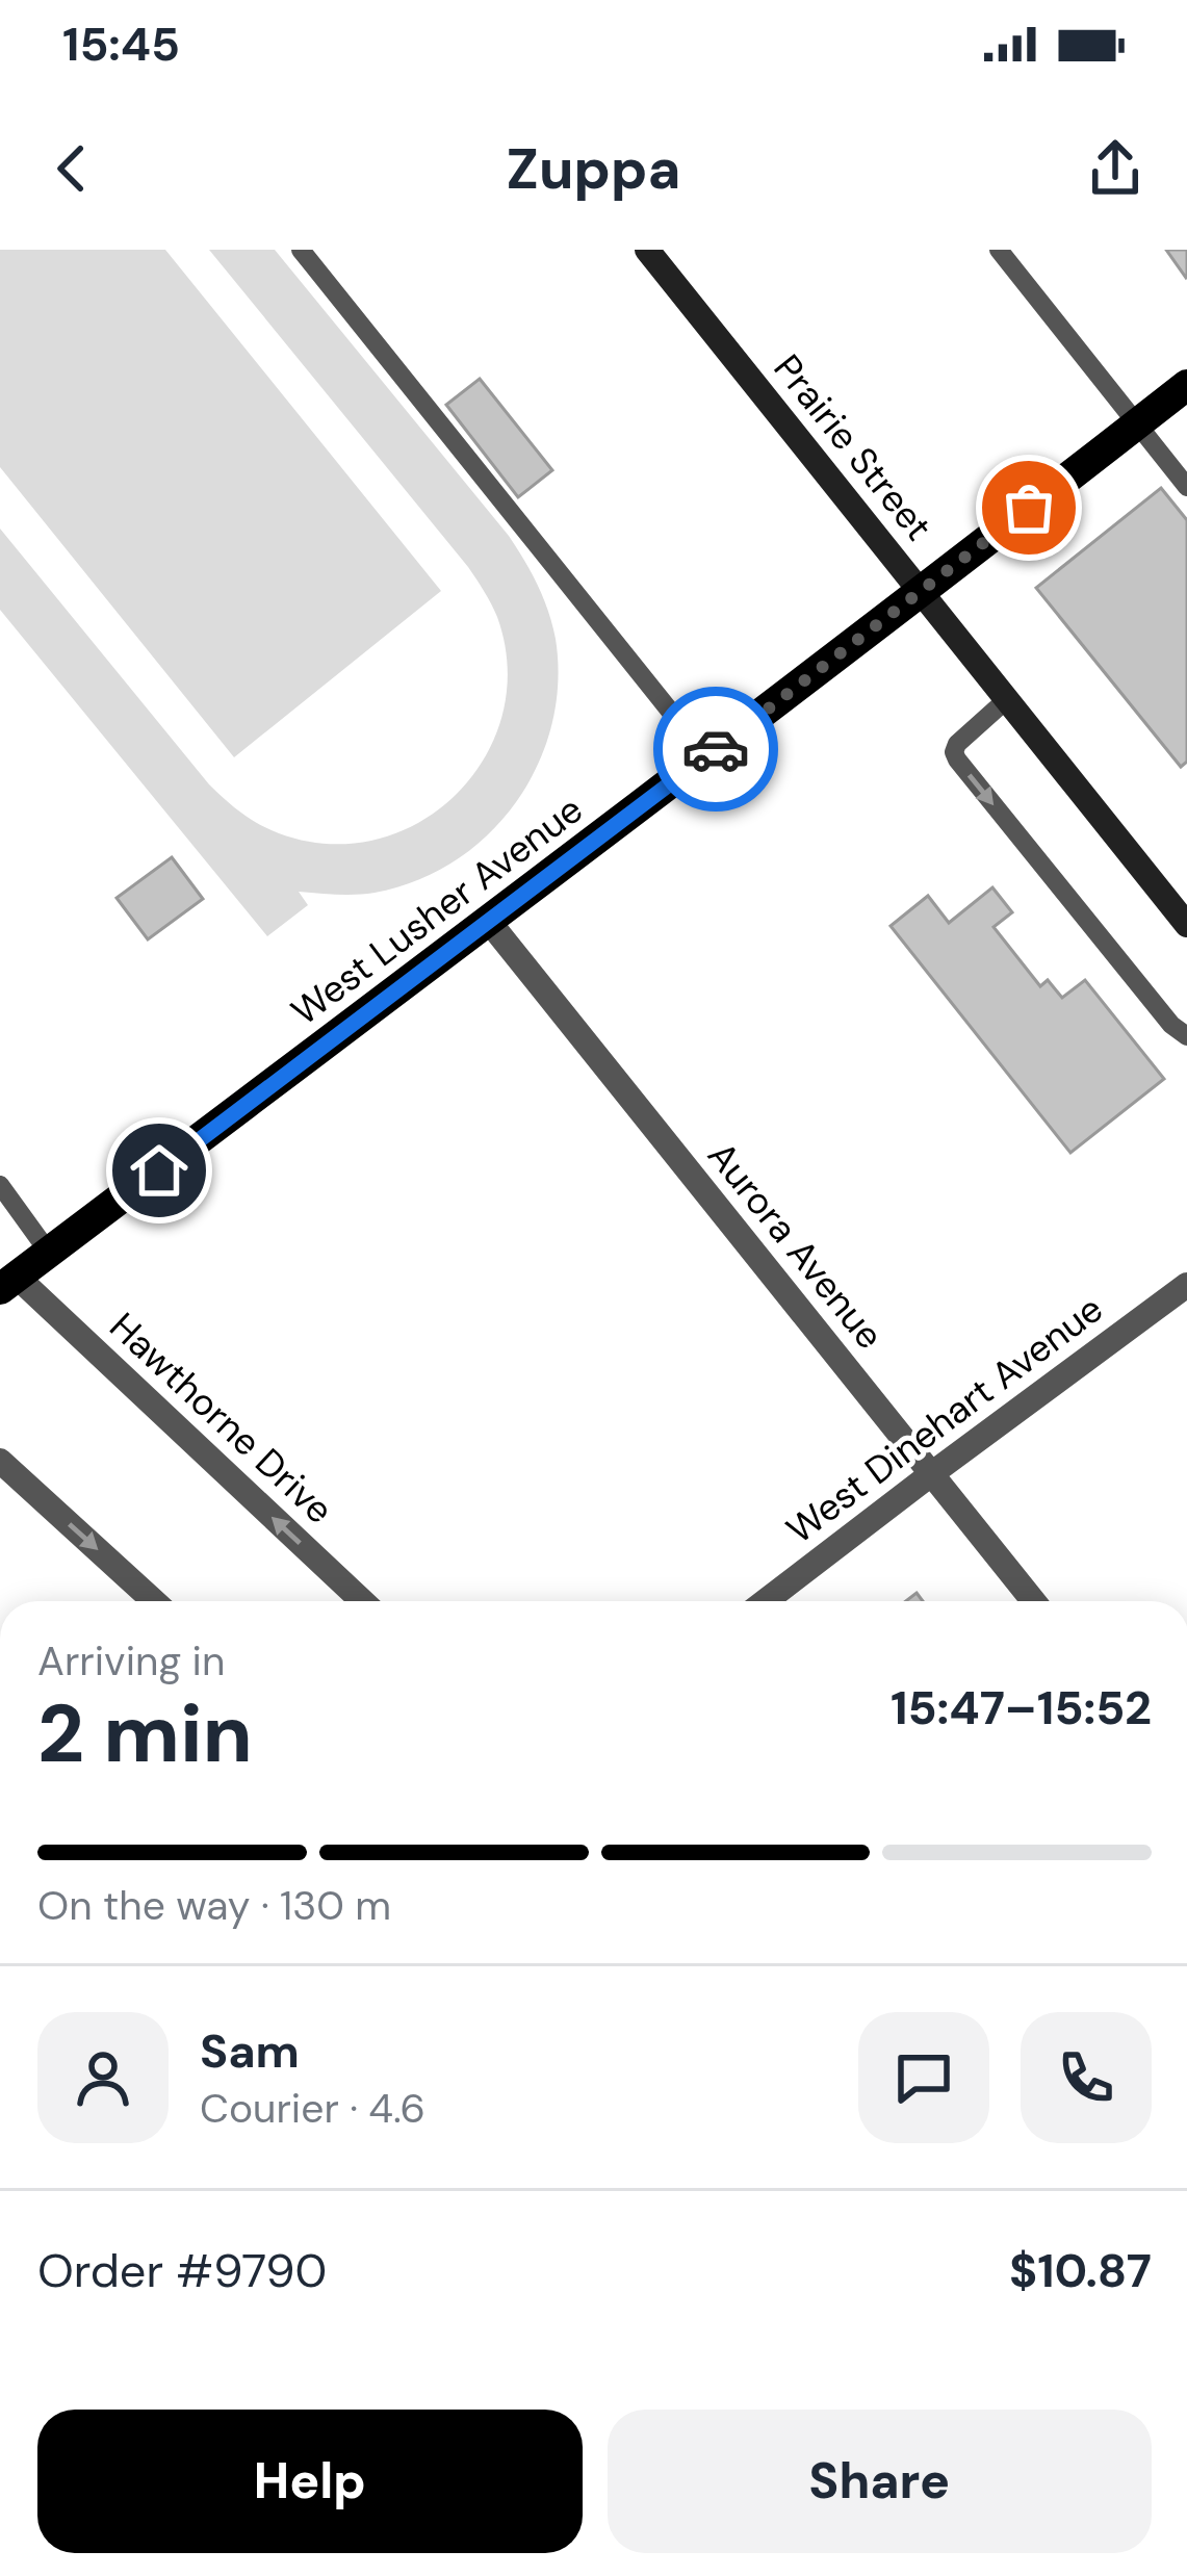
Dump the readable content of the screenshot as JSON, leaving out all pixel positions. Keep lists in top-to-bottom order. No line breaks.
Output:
{"streets":{"main road":["Prairie Street","West Lusher Avenue"],"street":["Aurora Avenue","Hawthorne Drive","West Dinehart Avenue"]},"crossings":[["Prairie Street","West Lusher Avenue"],["West Lusher Avenue","Aurora Avenue"],["West Lusher Avenue","Hawthorne Drive"],["Aurora Avenue","West Dinehart Avenue"]],"page":{"status":"15:45","header":"Zuppa","heading":["2 min","Arriving in","15:47–15:52"],"panel":["Sam","Courier · 4.6","Order #9790","$10.87"],"bar":"On the way · 130 m","buttons":["Help","Share"]}}
